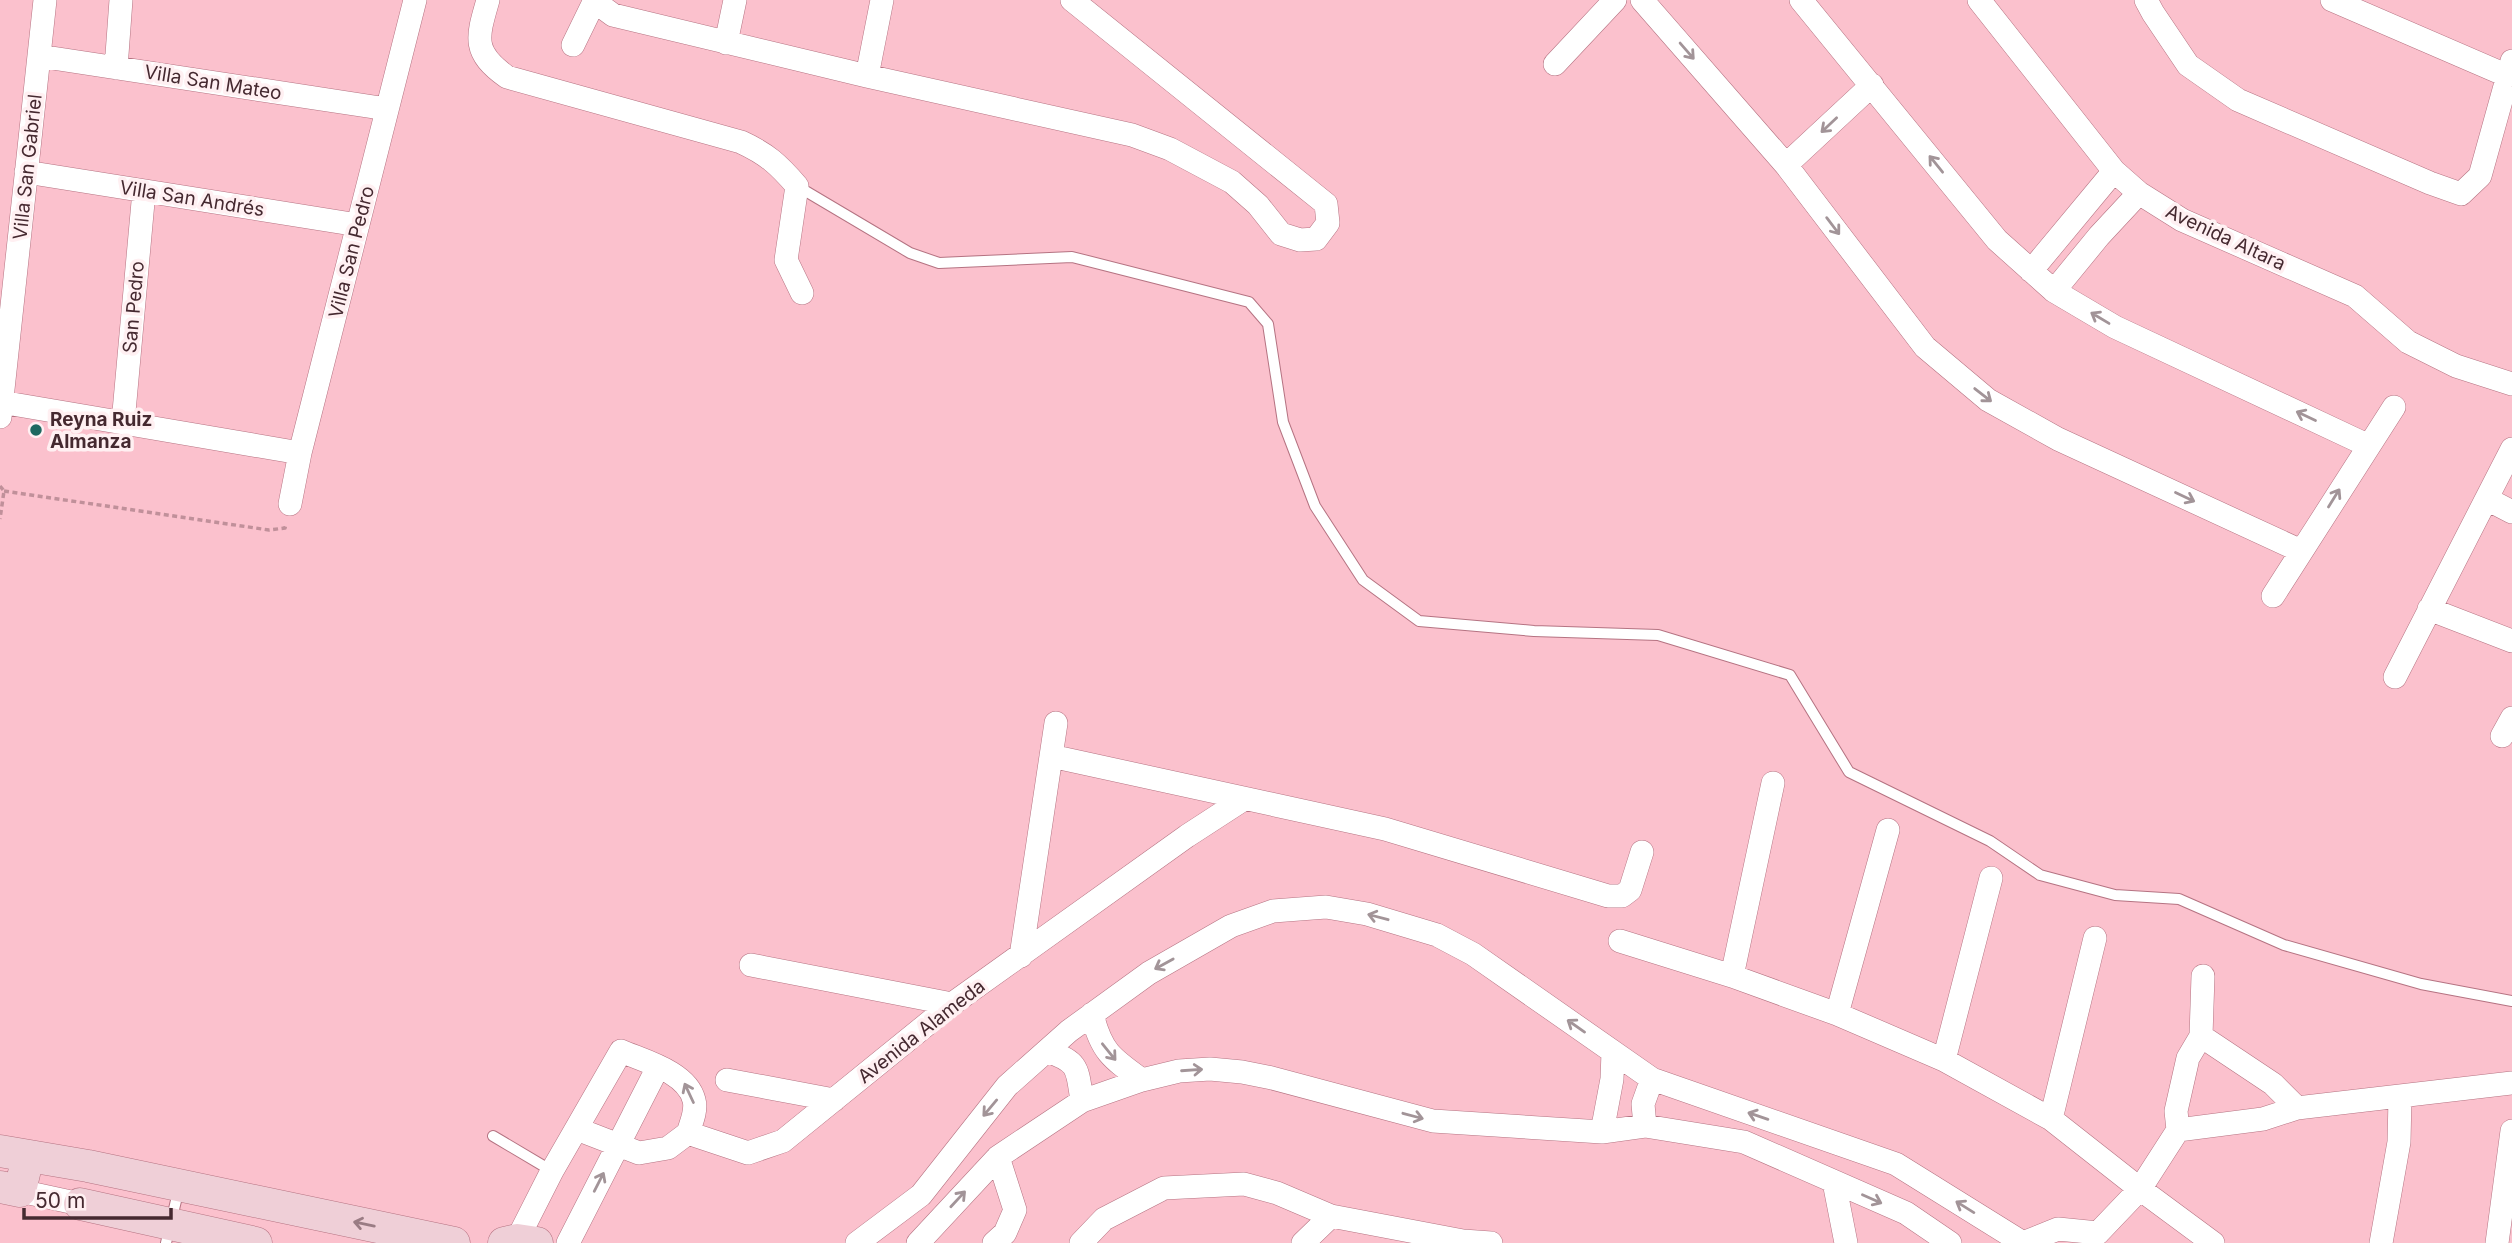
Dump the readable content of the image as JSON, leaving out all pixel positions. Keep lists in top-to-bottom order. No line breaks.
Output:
{"streets":{"street":["Villa San Mateo","Villa San Gabriel","Villa San Andrés","Avenida Altara","Villa San Pedro","San Pedro","Avenida Alameda"]},"crossings":[["Villa San Mateo","Villa San Gabriel"],["Villa San Mateo","Villa San Pedro"],["Villa San Gabriel","Villa San Andrés"],["Villa San Andrés","Villa San Pedro"],["Villa San Andrés","San Pedro"]],"places":["Reyna Ruiz Almanza"],"scale_bar":"50 m"}
